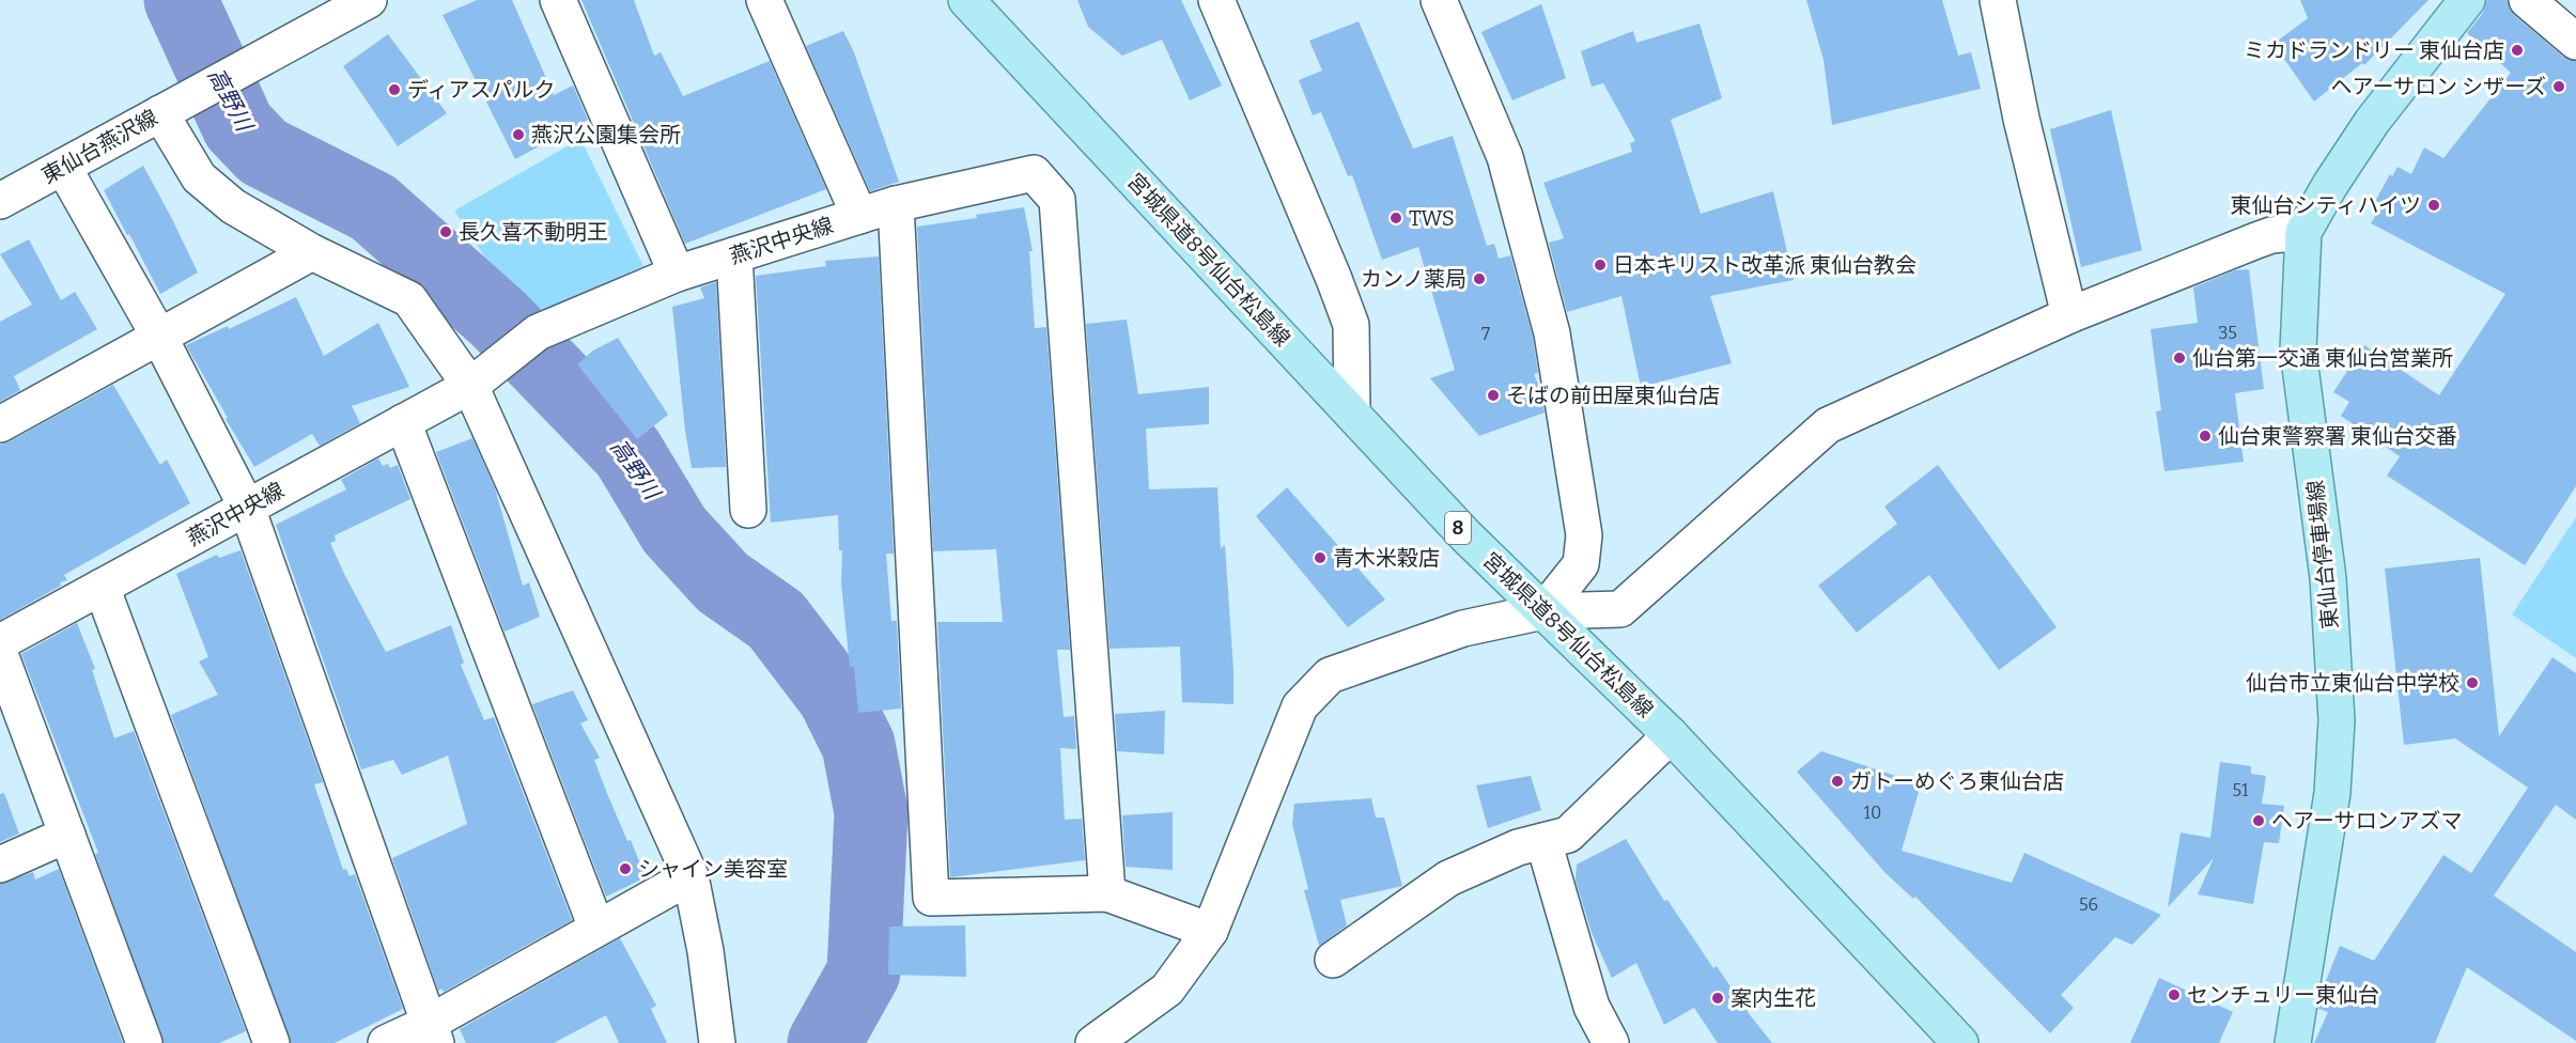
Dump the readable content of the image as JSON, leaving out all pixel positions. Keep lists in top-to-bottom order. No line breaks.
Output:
{"streets":{"main road":["宮城県道8号仙台松島線","8","東仙台停車場線"],"street":["東仙台燕沢線","燕沢中央線"]},"water":["高野川"],"places":["ミカドランドリー 東仙台店","ヘアーサロン シザーズ","ディアスパルク","燕沢公園集会所","東仙台シティハイツ","TWS","長久喜不動明王","日本キリスト改革派 東仙台教会","カンノ薬局","仙台第一交通 東仙台営業所","そばの前田屋東仙台店","仙台東警察署 東仙台交番","青木米穀店","仙台市立東仙台中学校","ガトーめぐろ東仙台店","ヘアーサロンアズマ","シャイン美容室","センチュリー東仙台","案内生花"],"house_numbers":["35","7","51","10","56"]}
